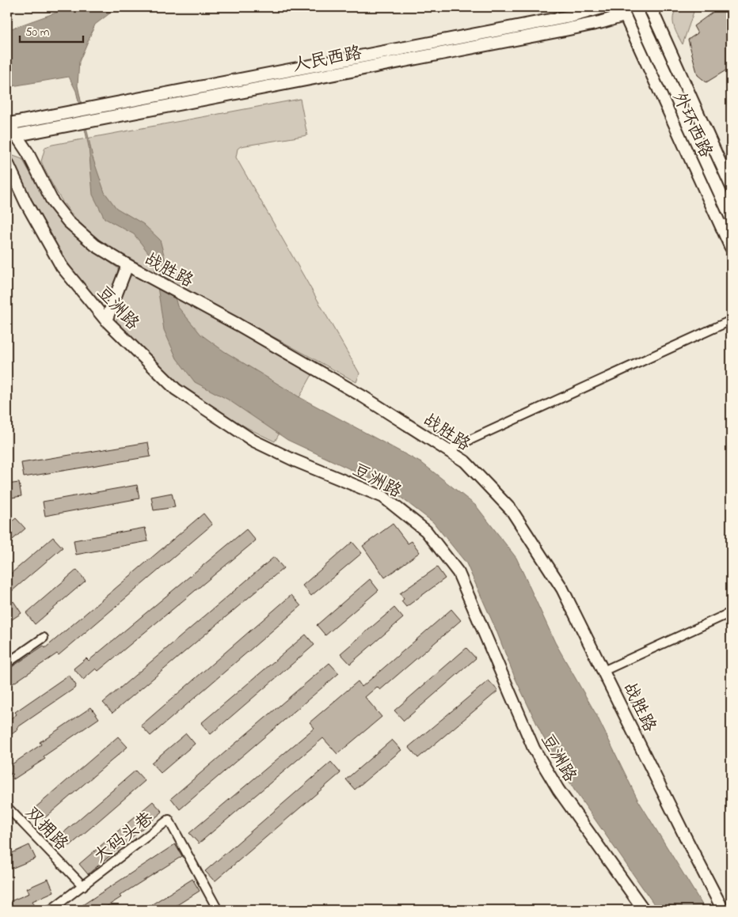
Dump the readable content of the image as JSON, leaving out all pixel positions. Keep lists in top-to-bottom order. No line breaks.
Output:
{"streets":{"main road":["人民西路","外环西路"],"street":["战胜路","豆洲路","双拥路","大码头巷"]},"crossings":[["人民西路","外环西路"],["人民西路","战胜路"],["双拥路","大码头巷"]],"scale_bar":"50 m"}
